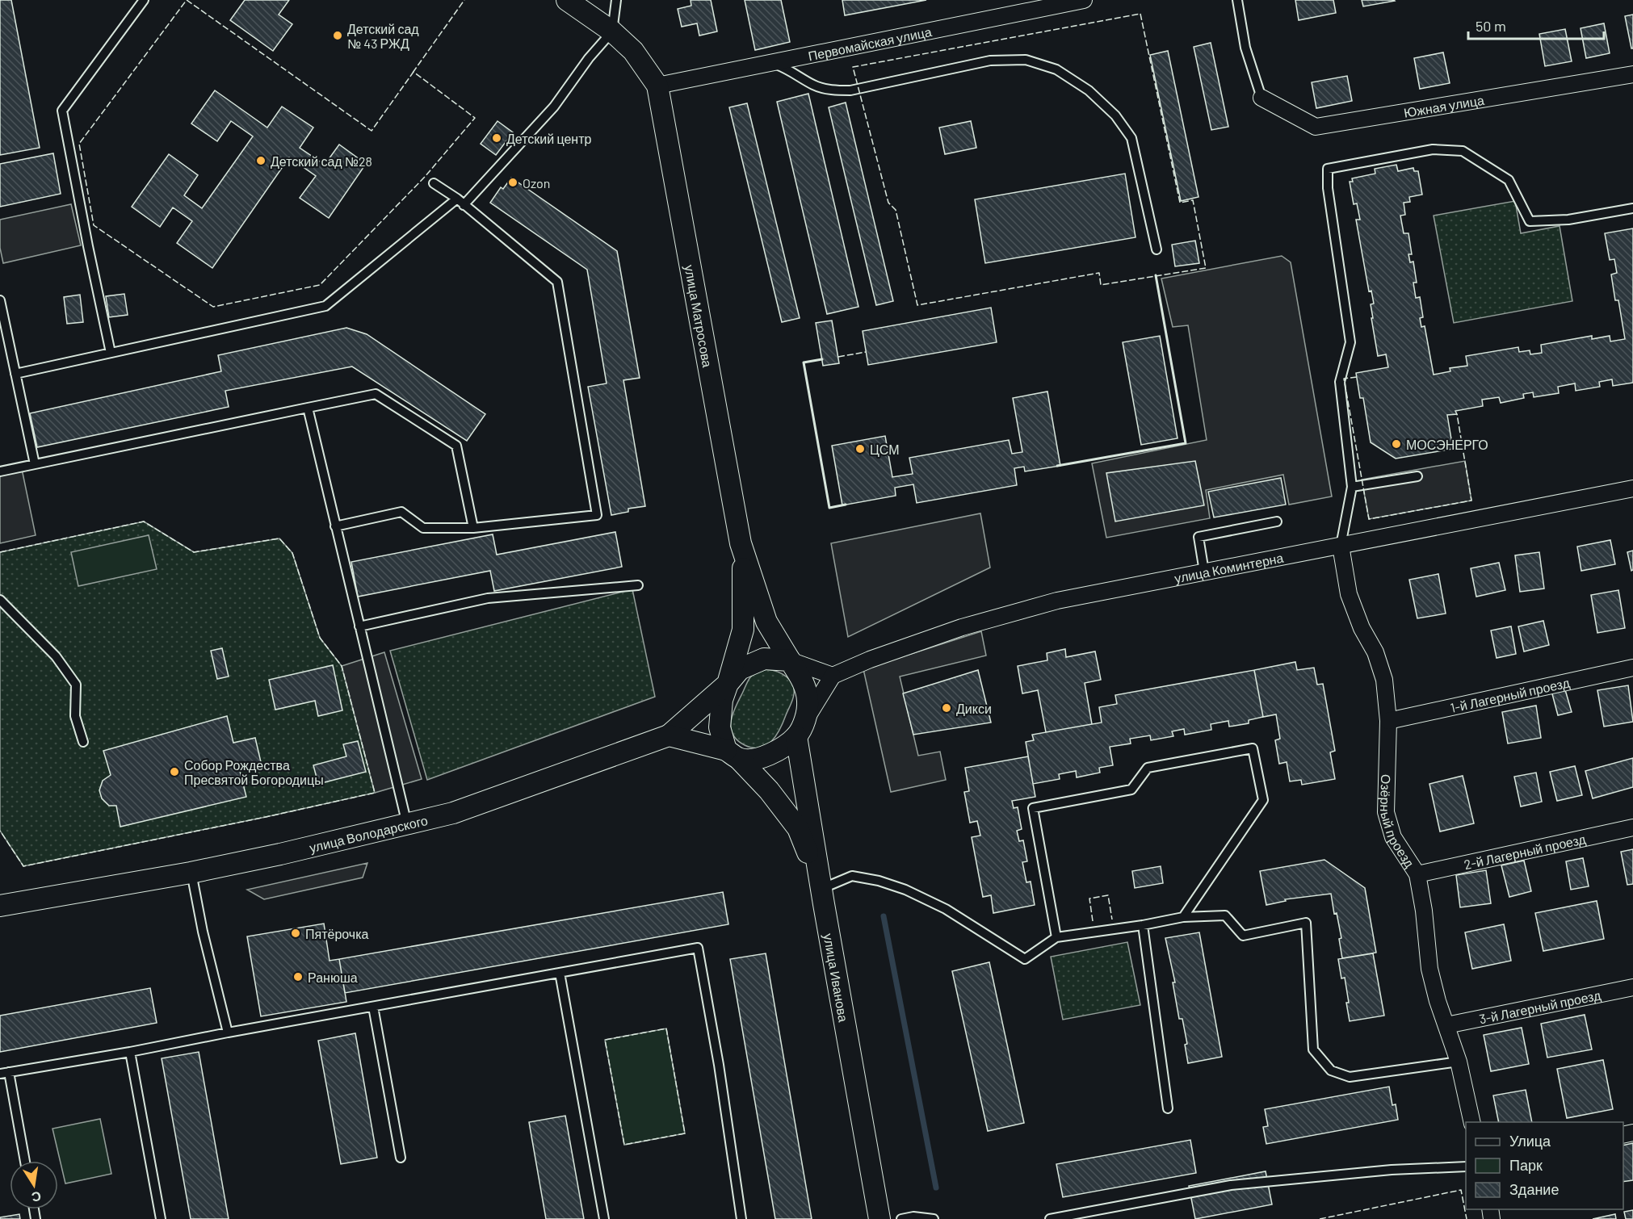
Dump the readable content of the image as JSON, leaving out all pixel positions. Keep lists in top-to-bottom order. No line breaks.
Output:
{"streets":{"street":["Первомайская улица","Южная улица","улица Матросова","улица Коминтерна","1-й Лагерный проезд","Озёрный проезд","улица Володарского","2-й Лагерный проезд","улица Иванова","3-й Лагерный проезд"]},"crossings":[["Первомайская улица","улица Матросова"],["улица Матросова","улица Иванова"],["улица Коминтерна","Озёрный проезд"],["1-й Лагерный проезд","Озёрный проезд"],["Озёрный проезд","2-й Лагерный проезд"],["Озёрный проезд","3-й Лагерный проезд"]],"places":["Детский сад № 43 РЖД","Детский центр","Детский сад №28","Ozon","МОСЭНЕРГО","ЦСМ","Дикси","Собор Рождества Пресвятой Богородицы","Пятёрочка","Ранюша"],"legend":["Улица","Парк","Здание"],"scale_bar":"50 m","north":"bottom"}
